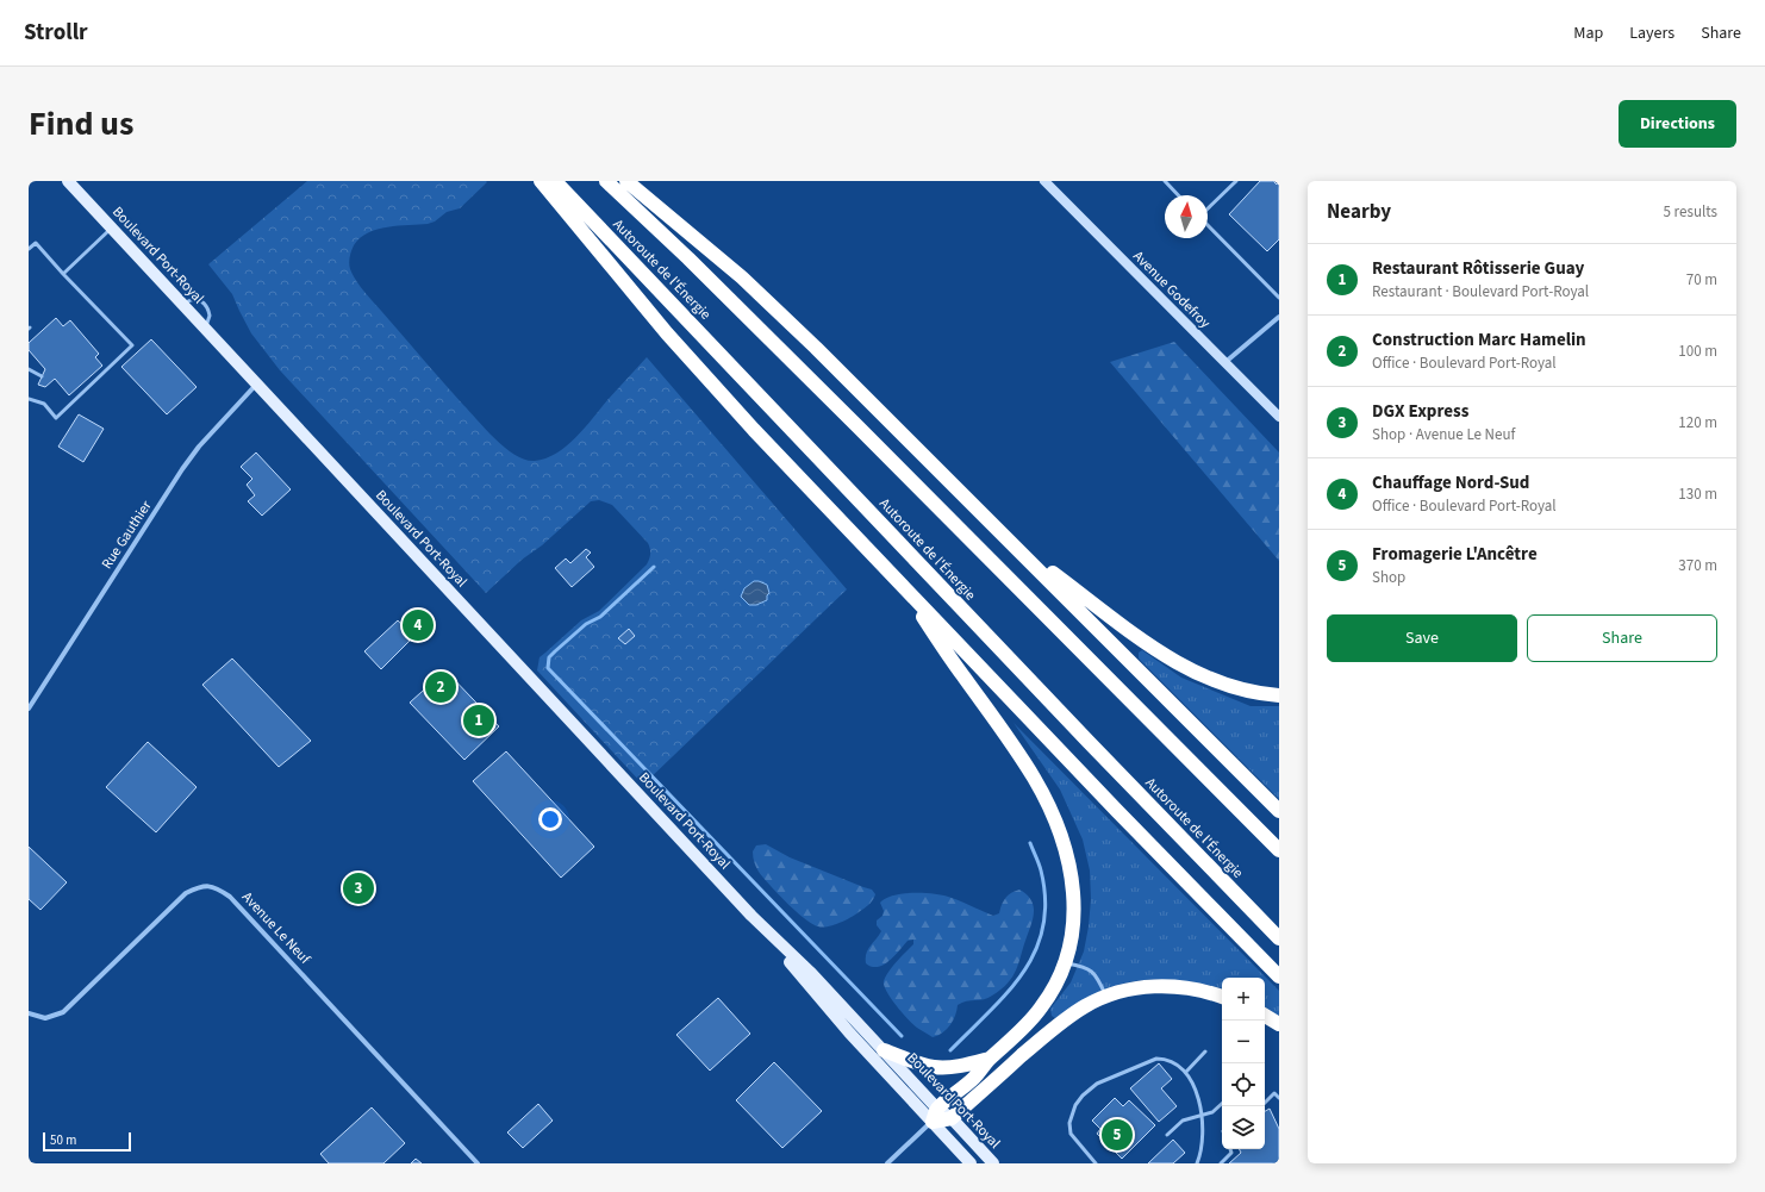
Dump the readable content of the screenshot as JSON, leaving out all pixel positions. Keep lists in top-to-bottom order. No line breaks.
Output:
{"streets":{"highway":["Autoroute de l'Énergie"],"main road":["Boulevard Port-Royal"],"street":["Avenue Godefroy","Rue Gauthier","Avenue Le Neuf"]},"crossings":[["Boulevard Port-Royal","Rue Gauthier"]],"scale_bar":"50 m","north":"top","page":{"header":"Strollr","nav":["Map","Layers","Share"],"title":"Find us","buttons":["Directions",["Save","Share"]],"heading":["Nearby","5 results"],"list":[{"mark":"1","name":"Restaurant Rôtisserie Guay","note":"Restaurant · Boulevard Port-Royal","value":"70 m"},{"mark":"2","name":"Construction Marc Hamelin","note":"Office · Boulevard Port-Royal","value":"100 m"},{"mark":"3","name":"DGX Express","note":"Shop · Avenue Le Neuf","value":"120 m"},{"mark":"4","name":"Chauffage Nord-Sud","note":"Office · Boulevard Port-Royal","value":"130 m"},{"mark":"5","name":"Fromagerie L'Ancêtre","note":"Shop","value":"370 m"}],"pins":["4","2","1","3","5"],"map_buttons":["+","−"],"scale":"50 m"}}
